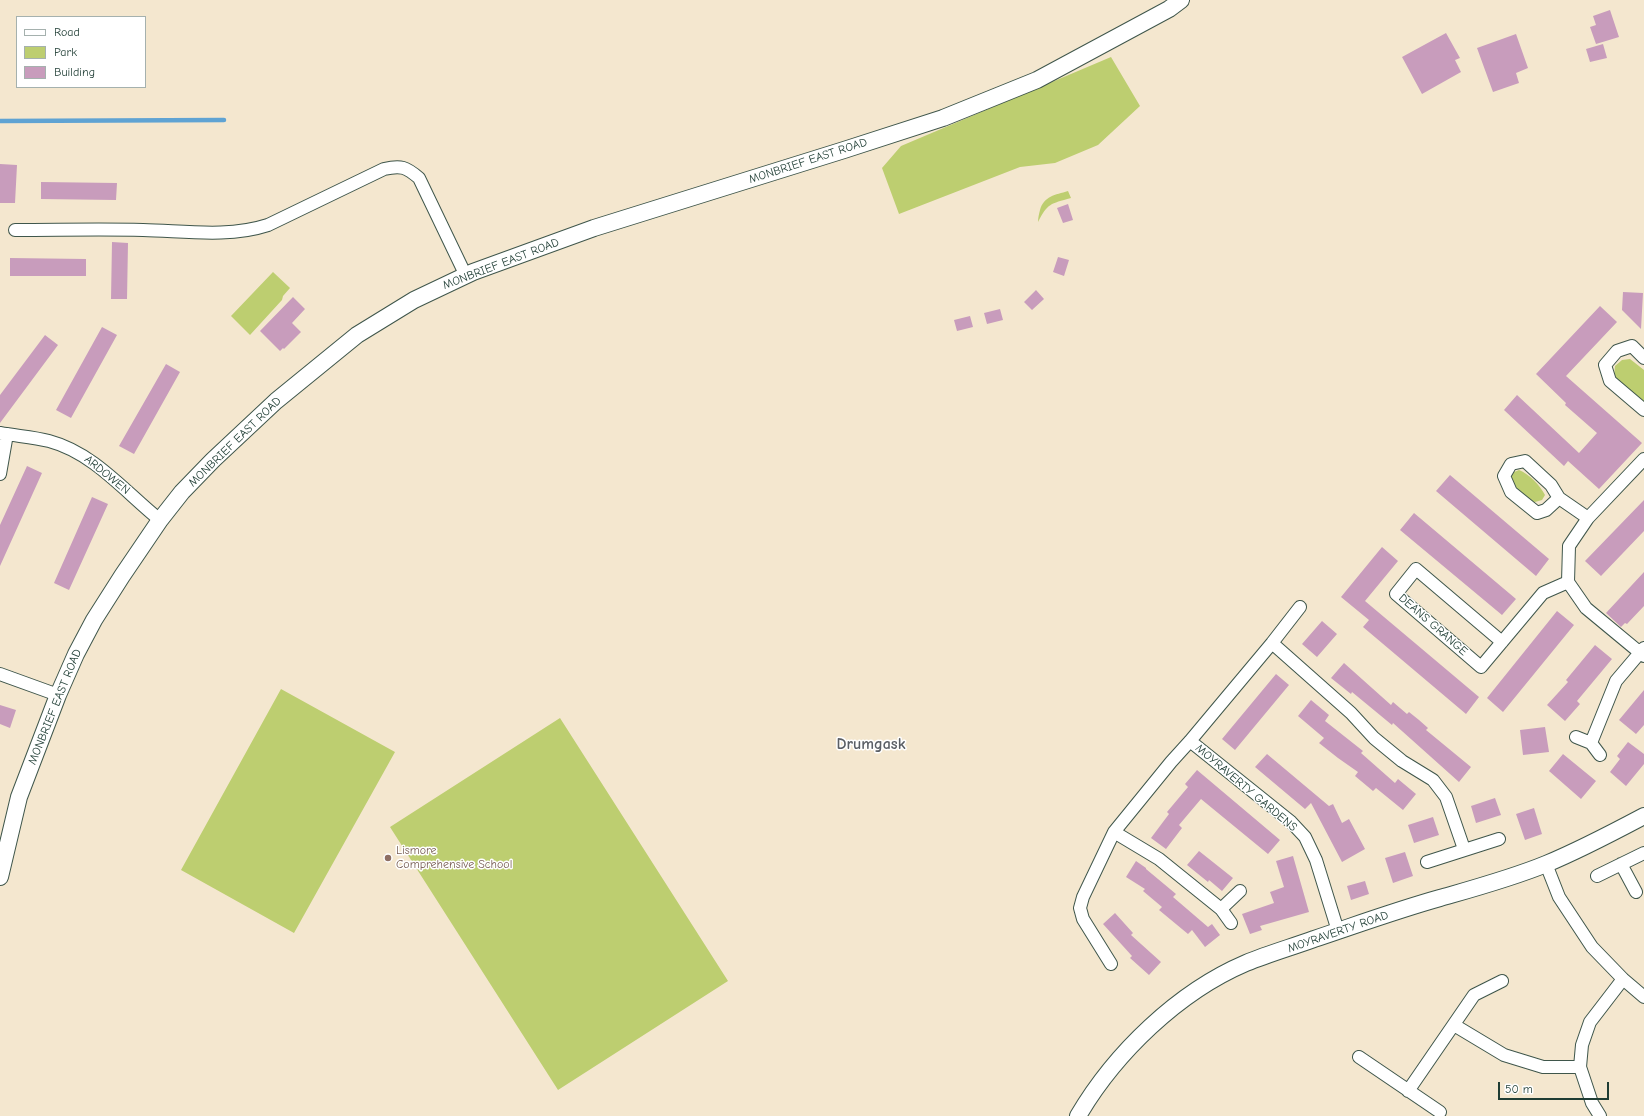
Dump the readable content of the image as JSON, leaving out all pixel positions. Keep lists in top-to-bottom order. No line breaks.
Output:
{"streets":{"street":["MONBRIEF EAST ROAD","ARDOWEN","DEANS GRANGE","MOYRAVERTY GARDENS","MOYRAVERTY ROAD"]},"crossings":[["MONBRIEF EAST ROAD","ARDOWEN"],["MOYRAVERTY GARDENS","MOYRAVERTY ROAD"]],"districts":["Drumgask"],"places":["Lismore Comprehensive School"],"legend":["Road","Park","Building"],"scale_bar":"50 m"}
